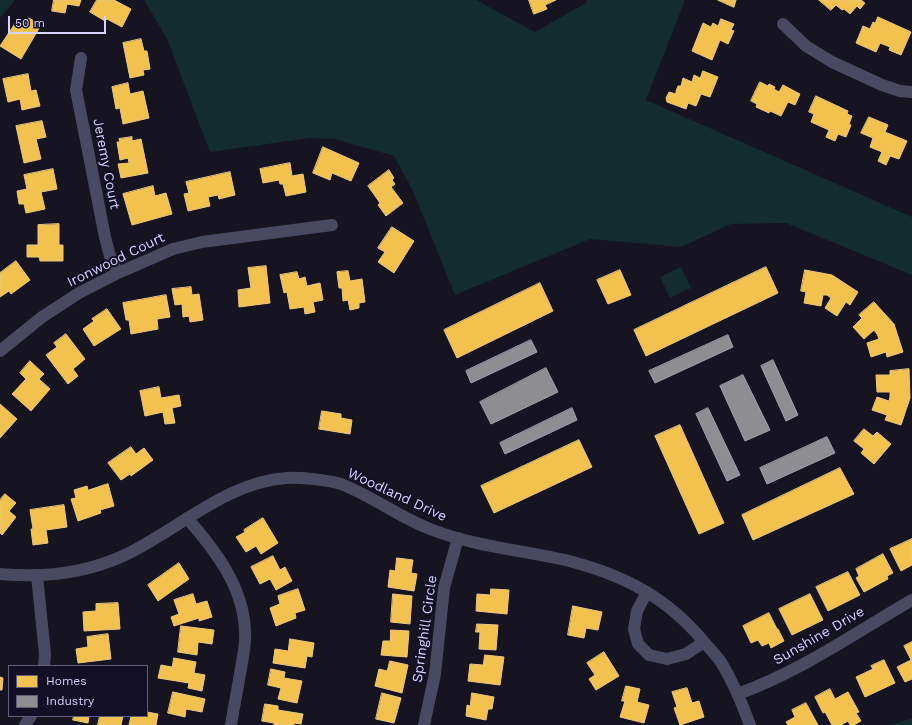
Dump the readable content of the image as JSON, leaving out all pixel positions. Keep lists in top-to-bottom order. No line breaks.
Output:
{"streets":{"street":["Jeremy Court","Ironwood Court","Woodland Drive","Springhill Circle","Sunshine Drive"]},"crossings":[["Jeremy Court","Ironwood Court"],["Woodland Drive","Springhill Circle"],["Woodland Drive","Sunshine Drive"]],"legend":["Homes","Industry"],"scale_bar":"50 m"}
